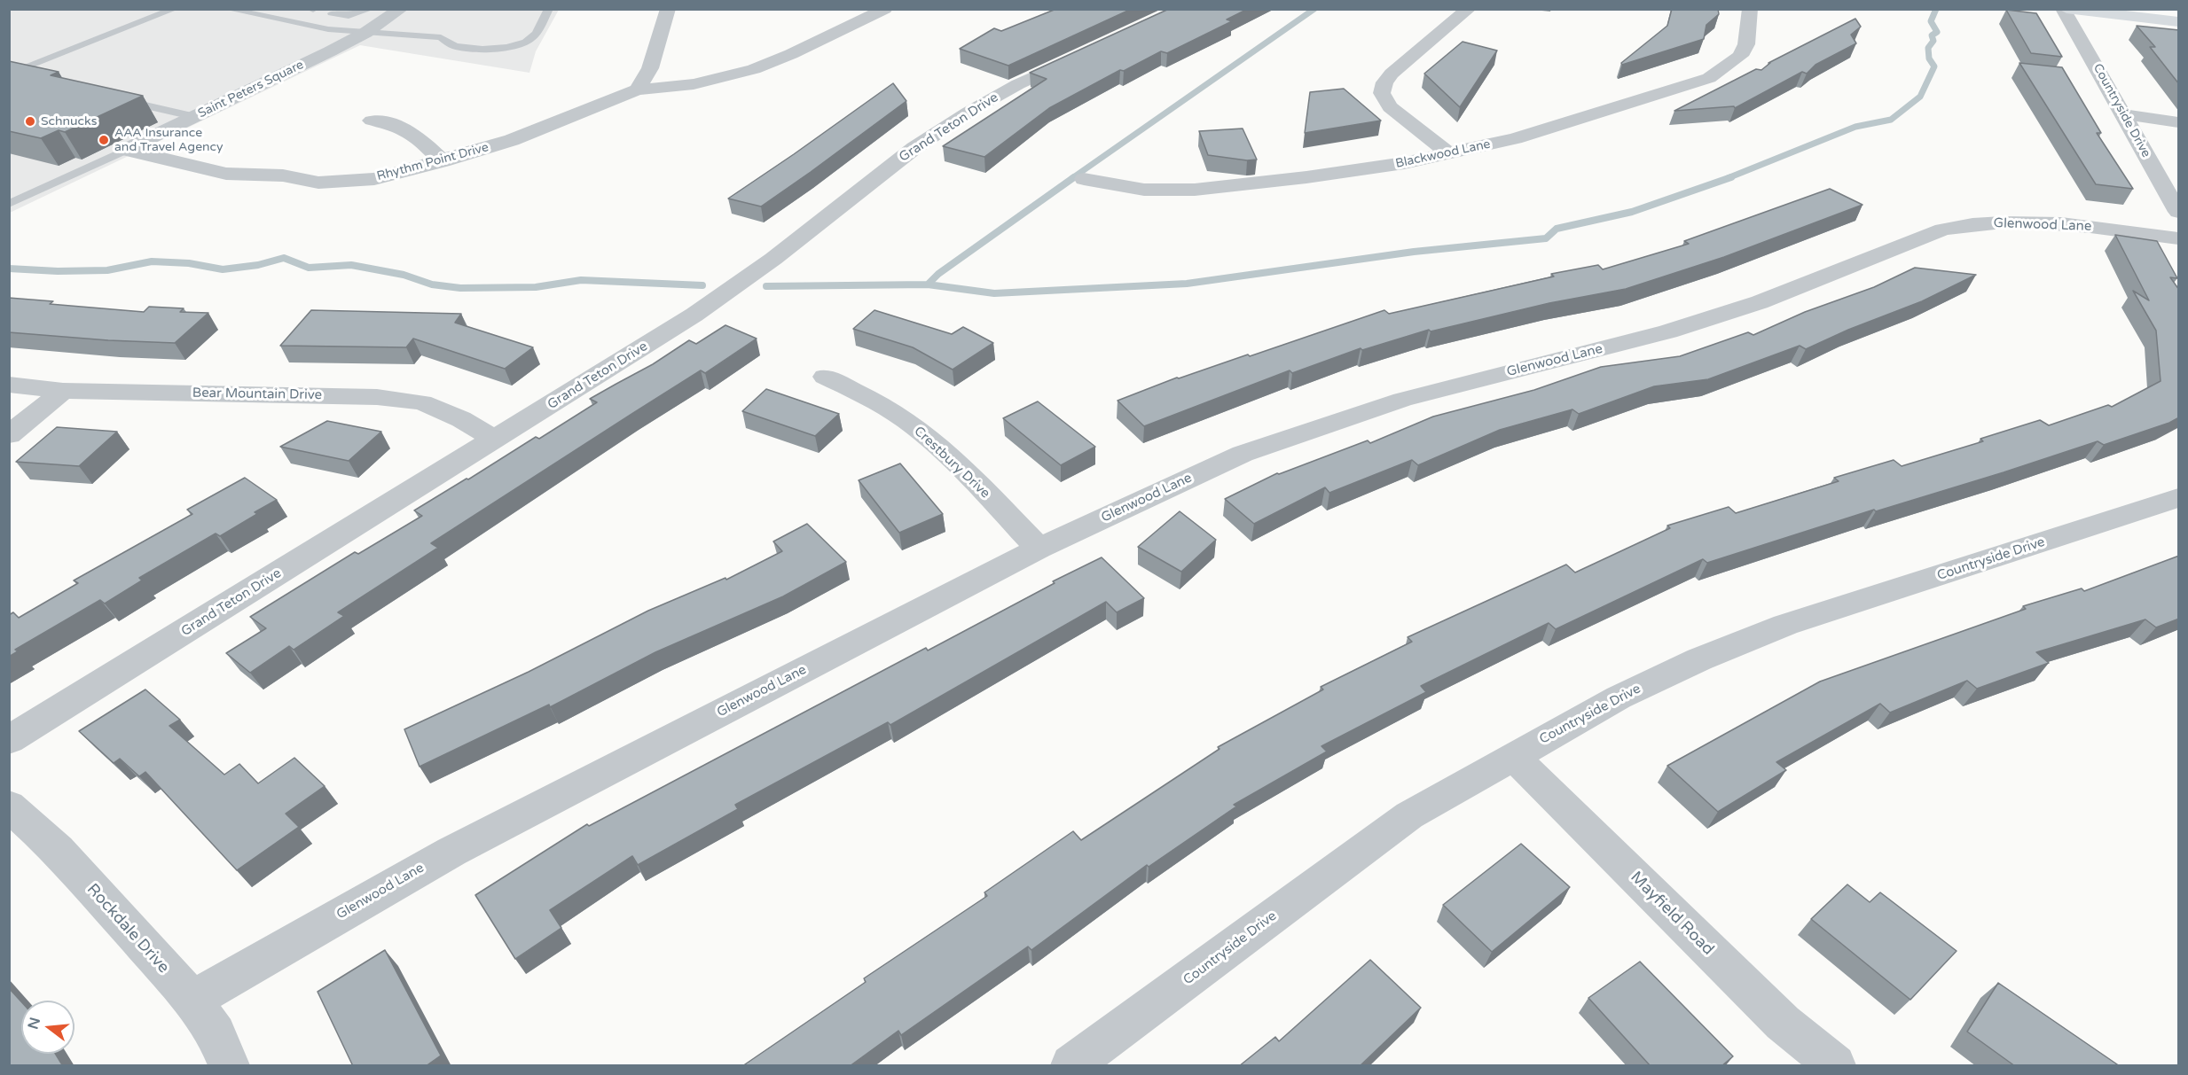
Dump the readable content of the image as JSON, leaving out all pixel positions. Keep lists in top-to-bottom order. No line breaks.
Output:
{"streets":{"street":["Saint Peters Square","Countryside Drive","Grand Teton Drive","Blackwood Lane","Rhythm Point Drive","Glenwood Lane","Bear Mountain Drive","Crestbury Drive","Mayfield Road","Rockdale Drive"]},"crossings":[["Saint Peters Square","Rhythm Point Drive"],["Countryside Drive","Mayfield Road"],["Grand Teton Drive","Bear Mountain Drive"],["Glenwood Lane","Crestbury Drive"],["Glenwood Lane","Rockdale Drive"]],"places":["Schnucks","AAA Insurance and Travel Agency"],"north":"left"}
